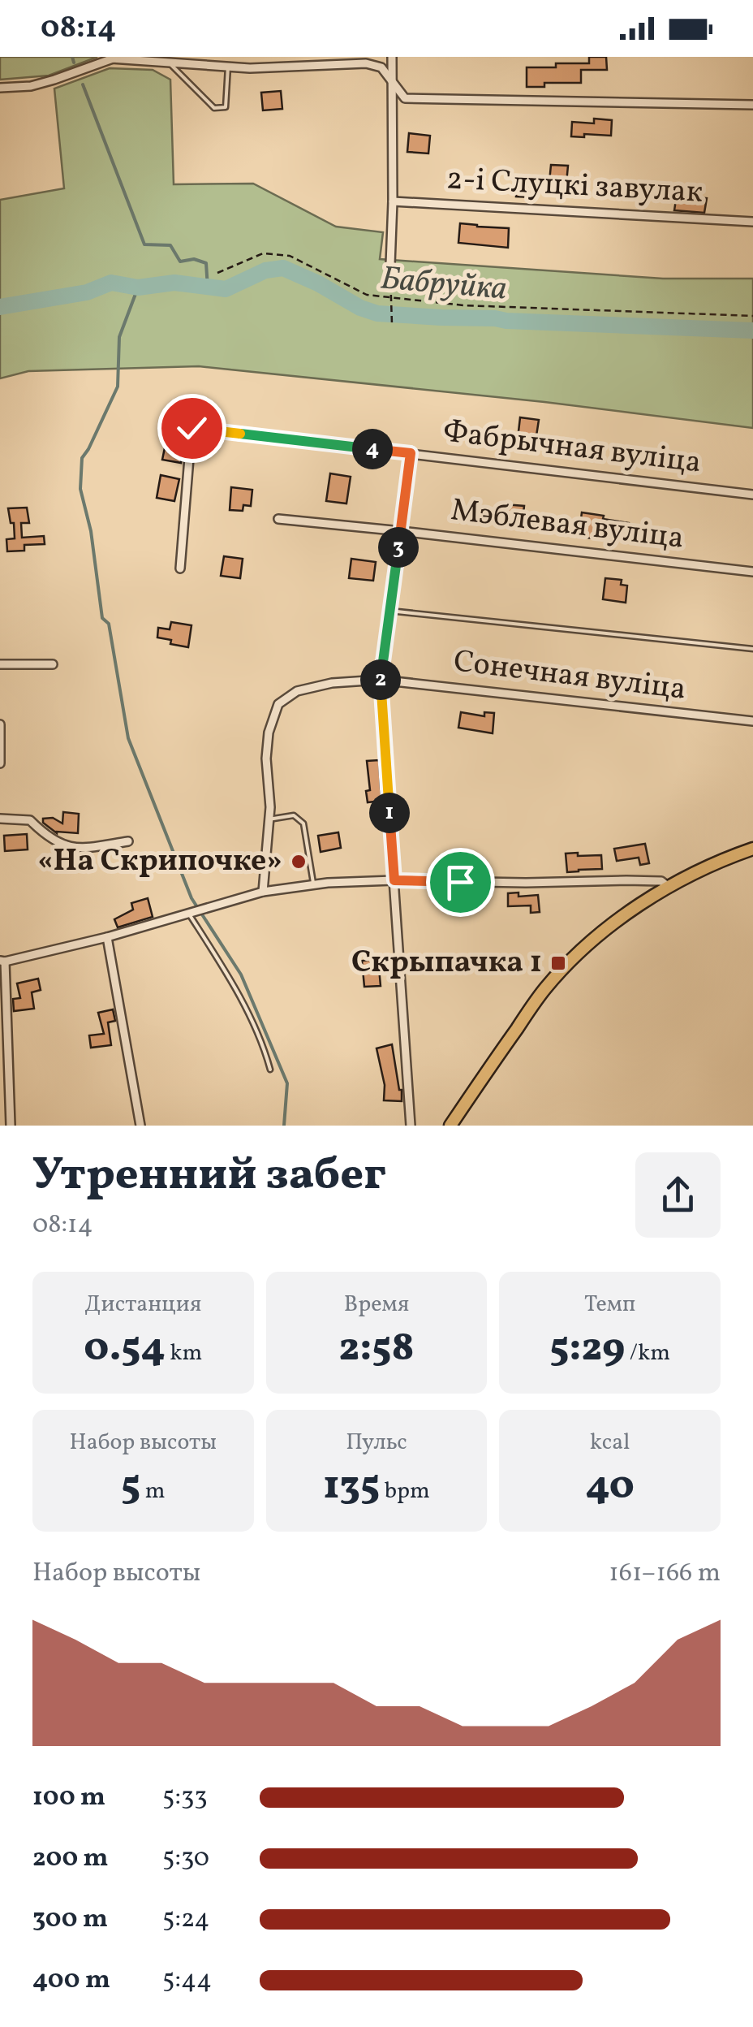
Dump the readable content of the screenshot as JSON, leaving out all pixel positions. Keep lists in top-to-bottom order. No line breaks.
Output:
{"streets":{"street":["2-і Слуцкі завулак","Фабрычная вуліца","Мэблевая вуліца","Сонечная вуліца"]},"water":["Бабруйка"],"places":{"other":["«На Скрипочке»"],"transit":["Скрыпачка 1"]},"page":{"status":"08:14","pins":["4","3","2","1"],"heading":["Утренний забег","08:14"],"stats":[["Дистанция","0.54 km"],["Время","2:58"],["Темп","5:29 /km"],["Набор высоты","5 m"],["Пульс","135 bpm"],["kcal","40"]],"chart":["Набор высоты","161–166 m"],"list":[{"name":"100 m","note":"5:33"},{"name":"200 m","note":"5:30"},{"name":"300 m","note":"5:24"},{"name":"400 m","note":"5:44"}]}}
